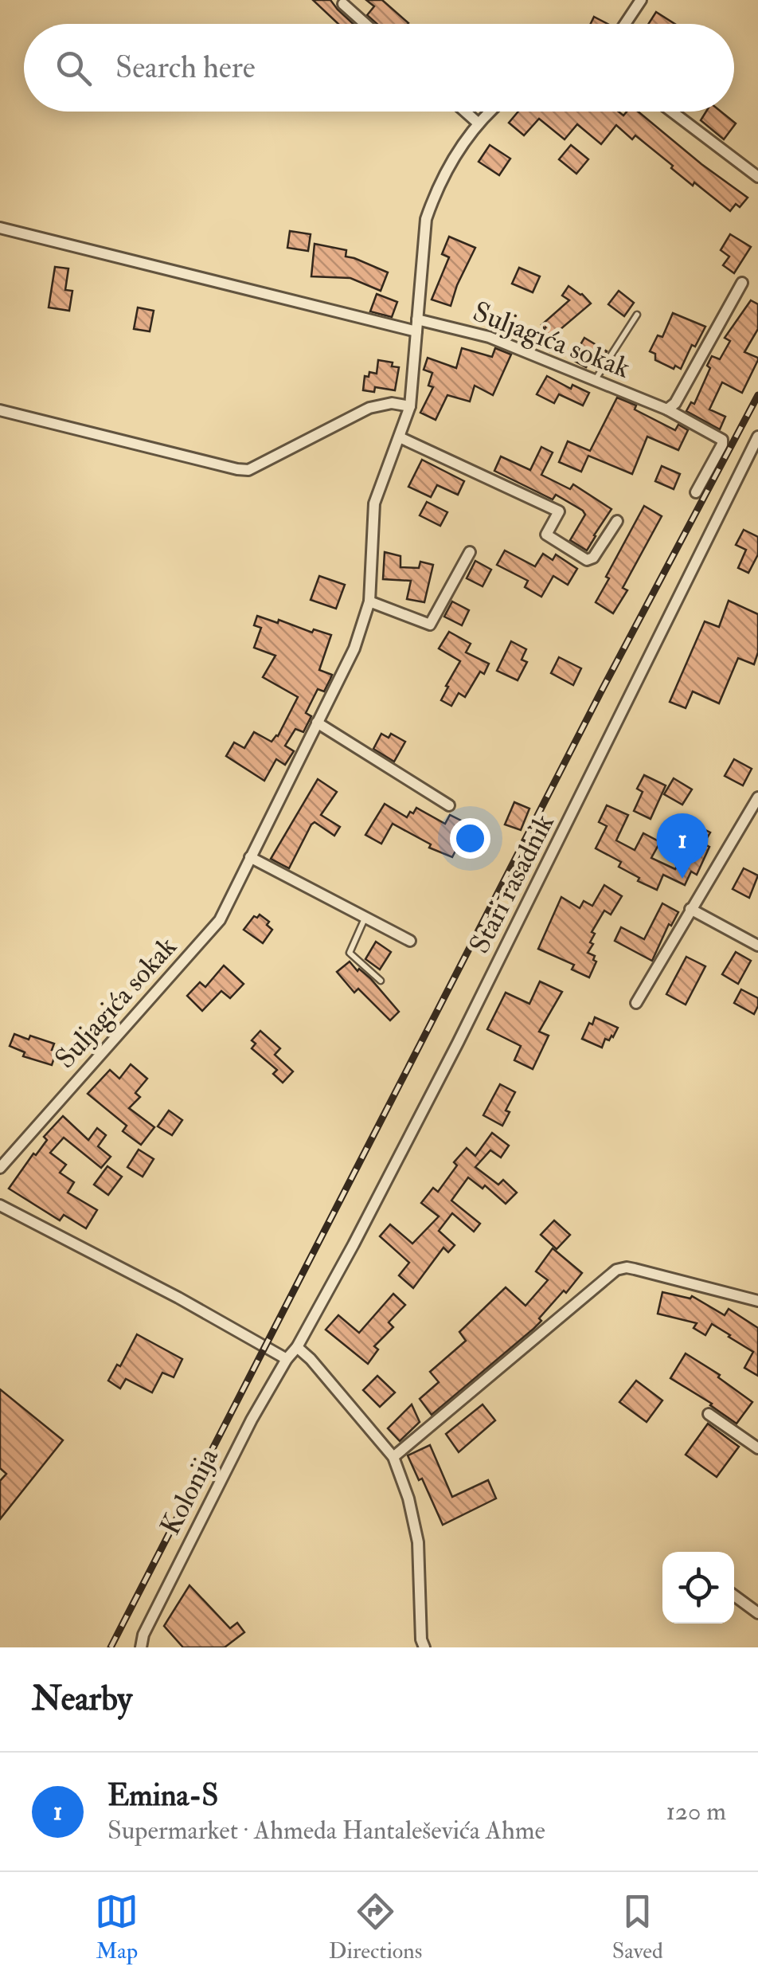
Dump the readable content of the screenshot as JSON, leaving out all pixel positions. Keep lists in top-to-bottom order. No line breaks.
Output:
{"streets":{"street":["Suljagića sokak","Stari rasadnik","Kolonija"]},"crossings":[["Stari rasadnik","Kolonija"]],"page":{"search":"Search here","pins":"1","heading":"Nearby","list":[{"mark":"1","name":"Emina-S","note":"Supermarket · Ahmeda Hantaleševića Ahme","value":"120 m"}],"nav":["Map","Directions","Saved"]}}
